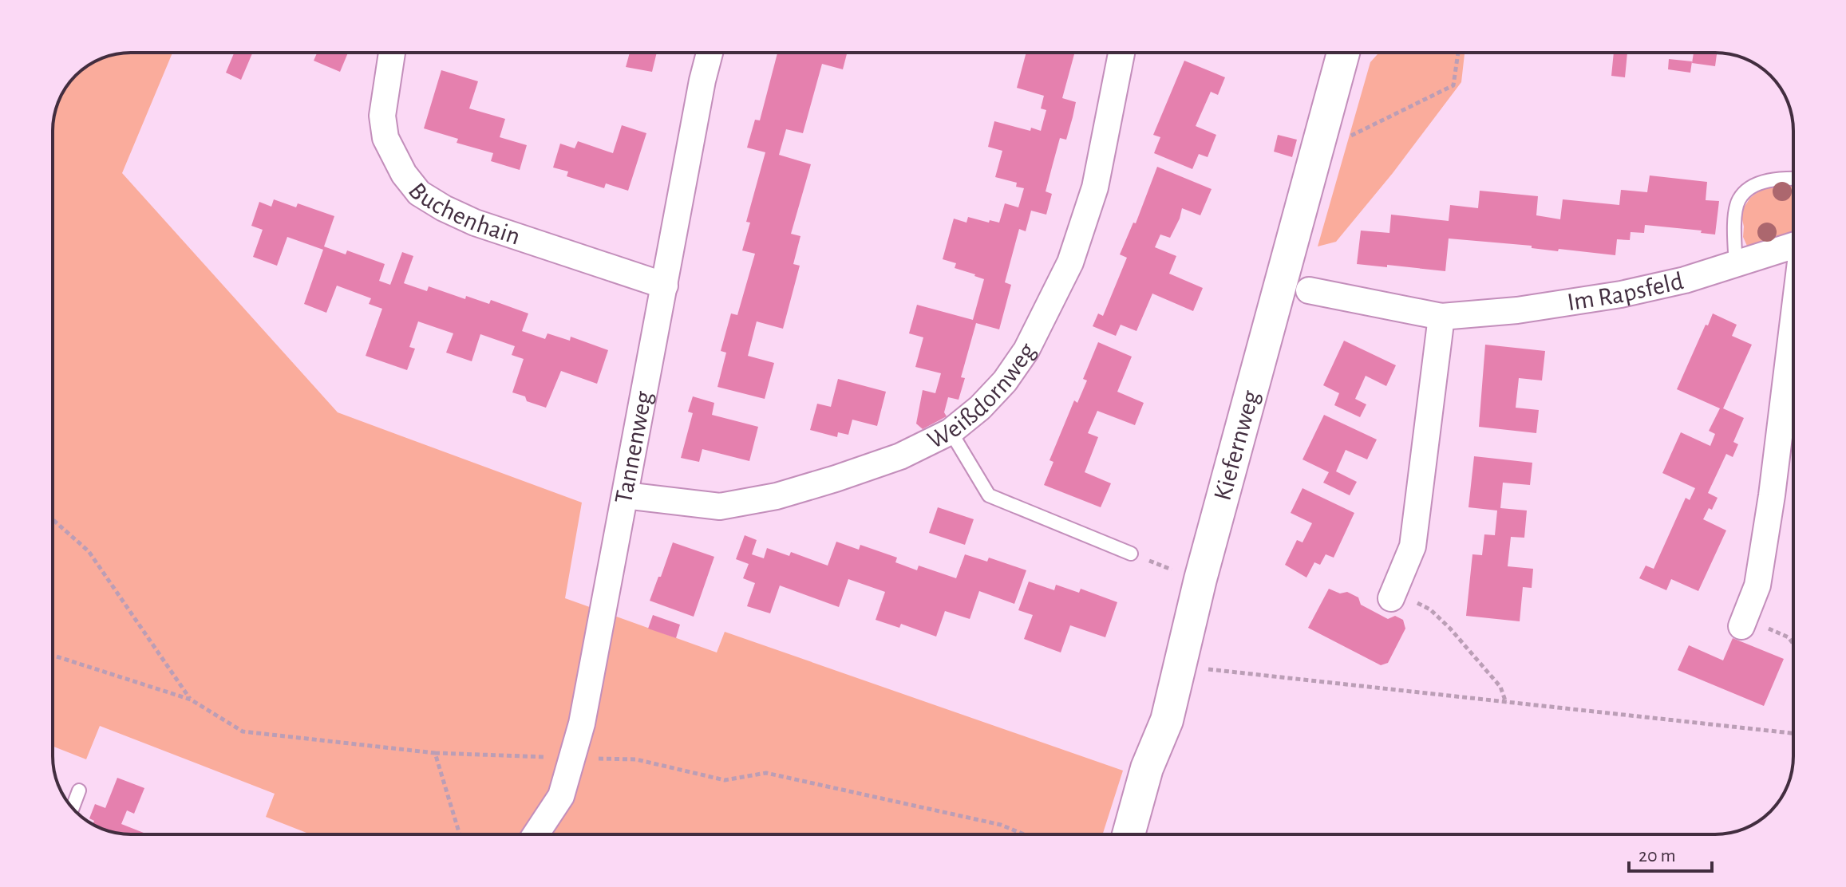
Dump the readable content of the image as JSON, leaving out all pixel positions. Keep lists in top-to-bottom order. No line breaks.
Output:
{"streets":{"street":["Buchenhain","Im Rapsfeld","Weißdornweg","Kiefernweg","Tannenweg"]},"crossings":[["Buchenhain","Tannenweg"],["Weißdornweg","Tannenweg"]],"scale_bar":"20 m"}
